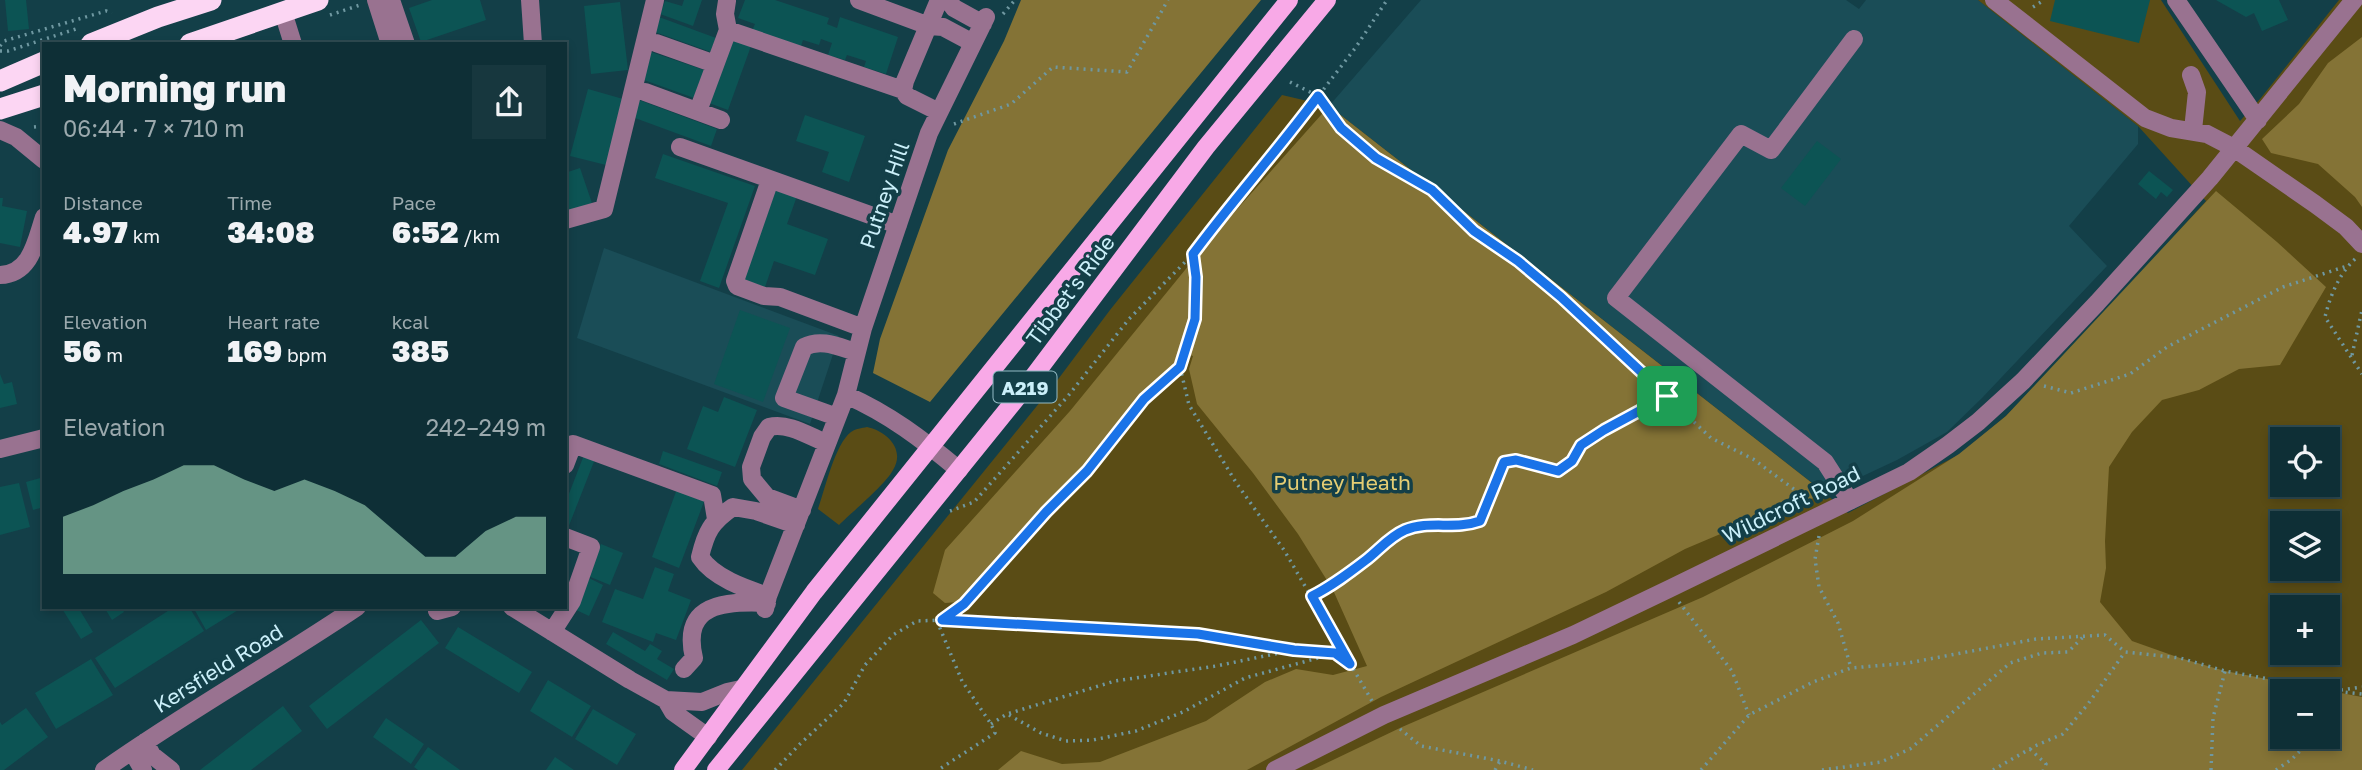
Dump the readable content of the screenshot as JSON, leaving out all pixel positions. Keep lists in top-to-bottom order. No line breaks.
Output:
{"streets":{"main road":["Tibbet's Ride","A219"],"street":["Putney Hill","Wildcroft Road","Kersfield Road"]},"parks":["Putney Heath"],"page":{"heading":["Morning run","06:44 · 7 × 710 m"],"stats":[["Distance","4.97 km"],["Time","34:08"],["Pace","6:52 /km"],["Elevation","56 m"],["Heart rate","169 bpm"],["kcal","385"]],"chart":["Elevation","242–249 m"],"map_buttons":["+","−"]}}
